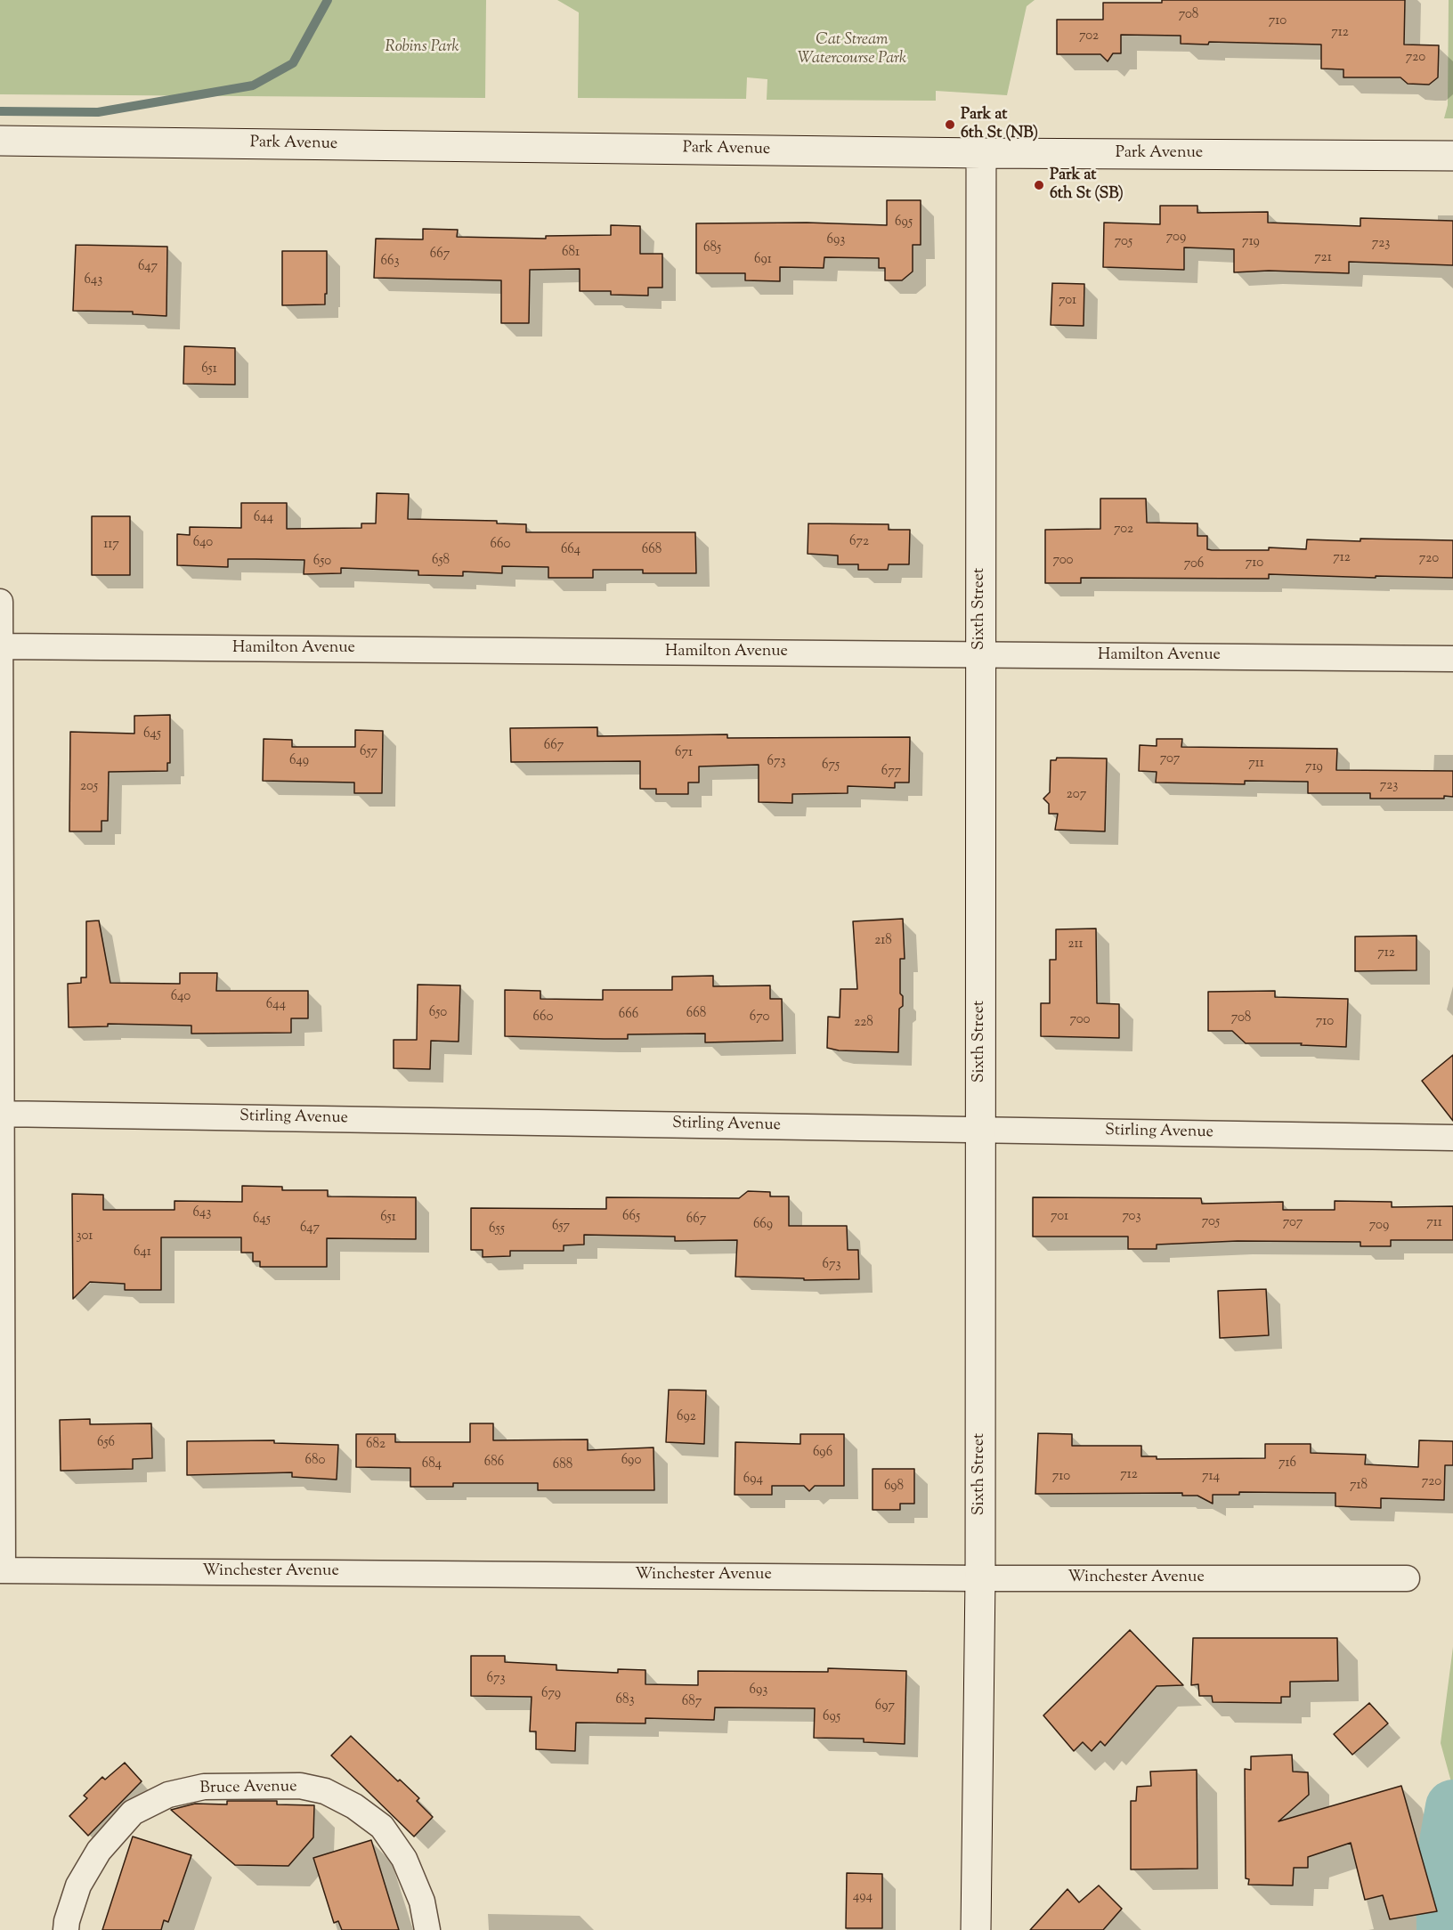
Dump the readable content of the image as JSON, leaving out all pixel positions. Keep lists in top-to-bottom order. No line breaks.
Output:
{"streets":{"street":["Park Avenue","Sixth Street","Hamilton Avenue","Stirling Avenue","Winchester Avenue","Bruce Avenue"]},"crossings":[["Park Avenue","Sixth Street"],["Sixth Street","Hamilton Avenue"],["Sixth Street","Stirling Avenue"],["Sixth Street","Winchester Avenue"]],"parks":["Cat Stream Watercourse Park","Robins Park"],"places":["Park at 6th St (NB)","Park at 6th St (SB)"],"house_numbers":["708","710","712","702","720","695","709","693","705","719","723","685","681","667","721","691","663","647","643","701","651","644","702","672","640","117","660","664","668","712","720","658","700","650","710","706","645","667","657","671","707","649","673","711","675","719","677","723","205","207","218","211","712","640","644","650","668","666","660","670","708","700","710","228","643","665","701","703","651","645","667","705","707","711","669","709","657","647","655","301","641","673","692","656","682","696","680","690","686","716","684","688","712","710","714","694","720","718","698","673","693","679","683","687","697","695","494"]}
